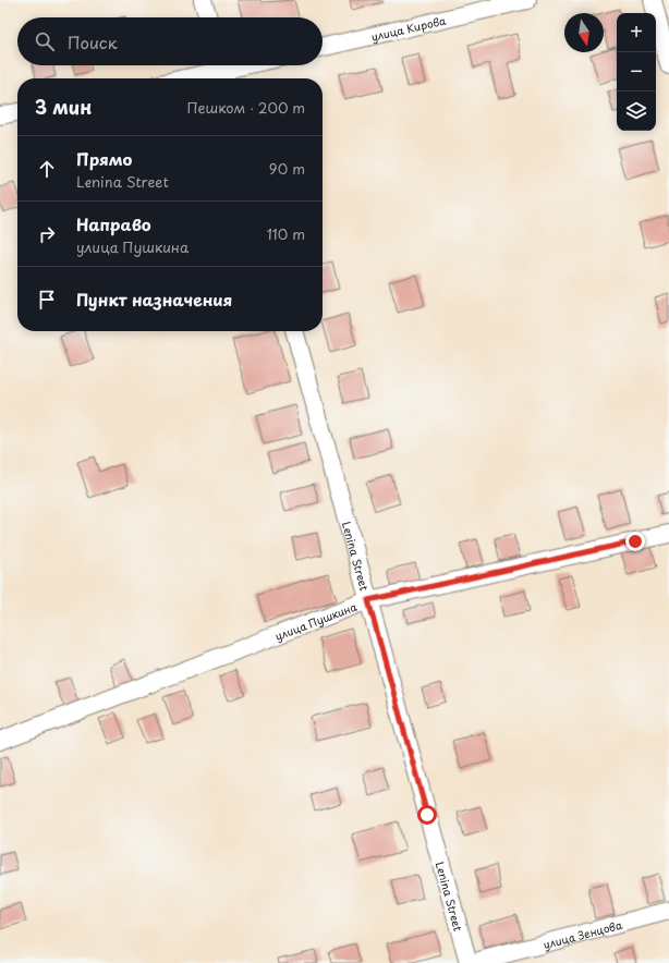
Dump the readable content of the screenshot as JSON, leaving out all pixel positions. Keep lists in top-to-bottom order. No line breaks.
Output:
{"streets":{"street":["улица Кирова","Lenina Street","улица Пушкина","улица Зенцова"]},"crossings":[["Lenina Street","улица Пушкина"],["Lenina Street","улица Зенцова"]],"north":"bottom","page":{"map_buttons":["+","−"],"search":"Поиск","heading":["3 мин","Пешком · 200 m"],"list":[["Прямо","Lenina Street","90 m"],["Направо","улица Пушкина","110 m"],"Пункт назначения"]}}
